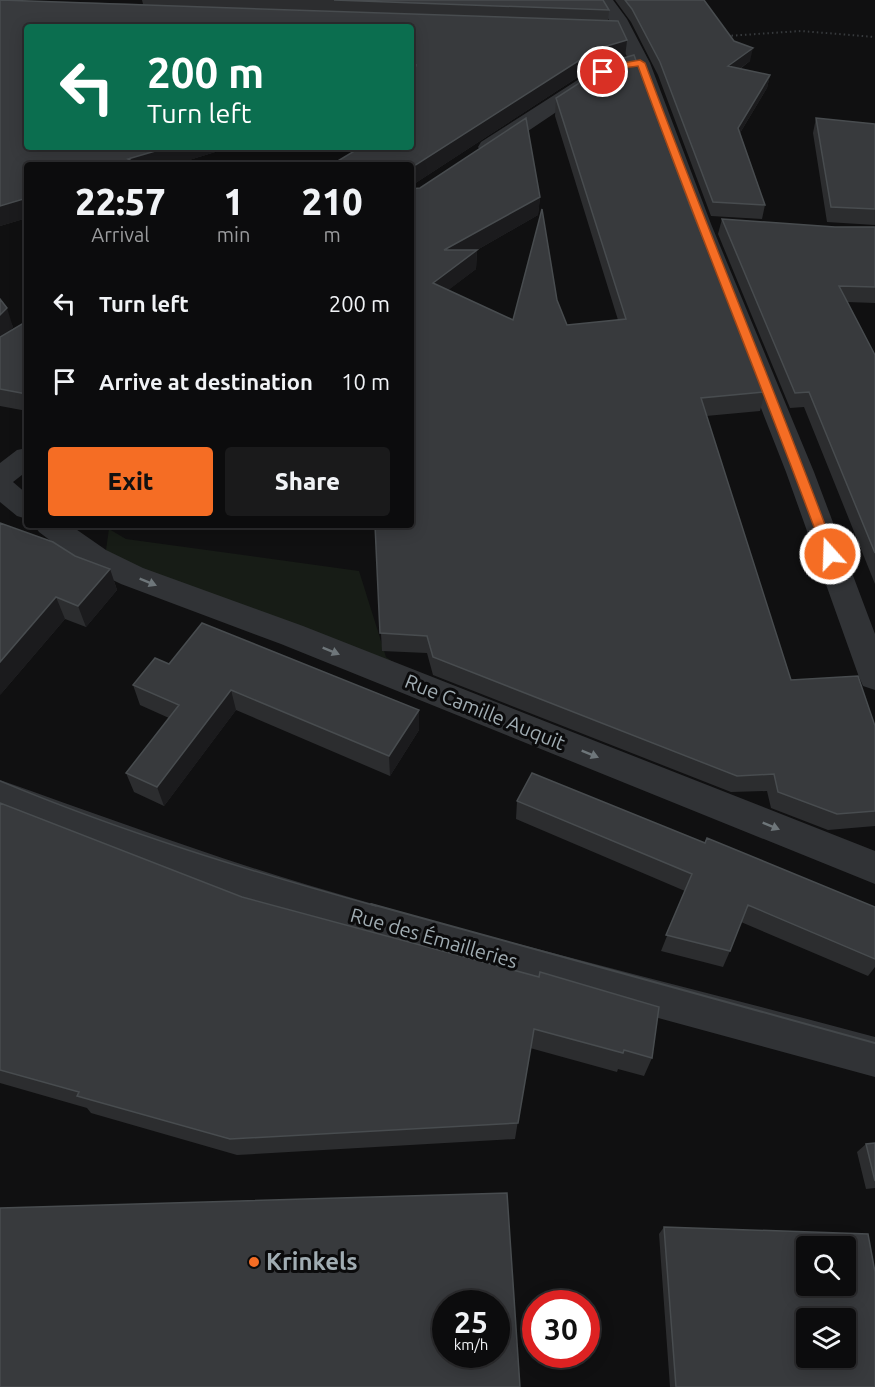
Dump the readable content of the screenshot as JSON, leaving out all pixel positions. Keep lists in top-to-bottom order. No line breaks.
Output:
{"streets":{"street":["Rue Camille Auquit","Rue des Émailleries"]},"one_way":["Rue Camille Auquit"],"places":["Krinkels"],"page":{"turn":["200 m","Turn left"],"eta":["22:57","Arrival","1","min","210","m"],"list":[{"name":"Turn left","value":"200 m"},{"name":"Arrive at destination","value":"10 m"}],"buttons":["Exit","Share"],"speed":"25 km/h","limit":"30"}}
